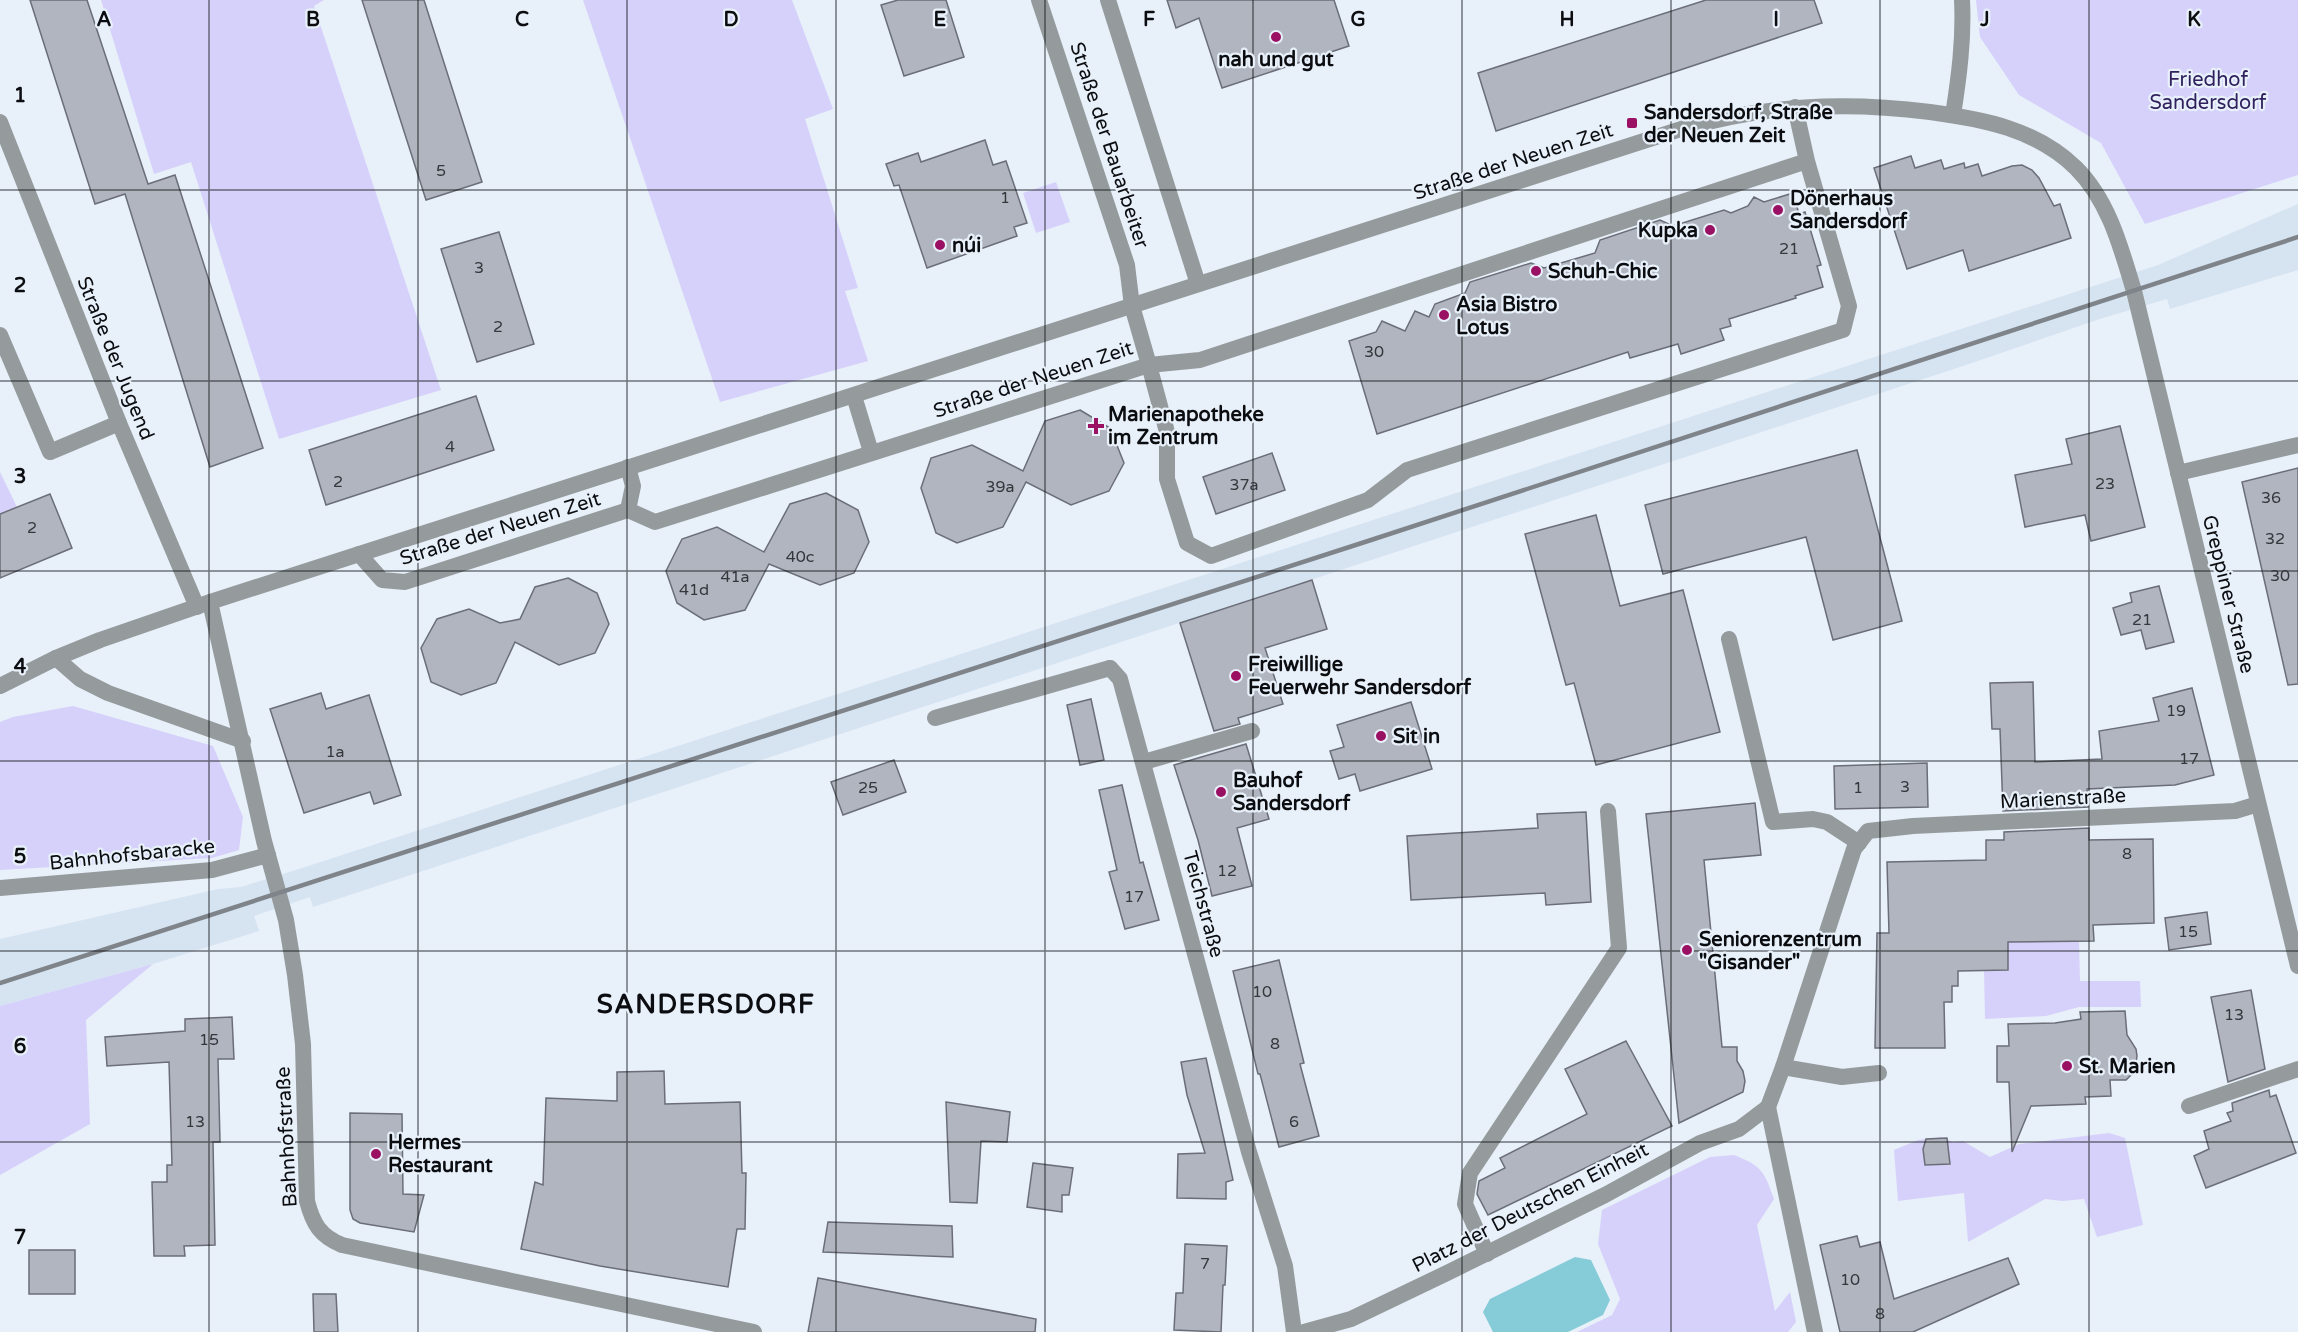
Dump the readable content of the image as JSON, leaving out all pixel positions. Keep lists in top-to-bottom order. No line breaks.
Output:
{"streets":{"street":["Straße der Bauarbeiter","Straße der Neuen Zeit","Straße der Jugend","Greppiner Straße","Marienstraße","Bahnhofsbaracke","Teichstraße","Bahnhofstraße","Platz der Deutschen Einheit"]},"crossings":[["Straße der Bauarbeiter","Straße der Neuen Zeit"],["Straße der Neuen Zeit","Straße der Jugend"],["Straße der Neuen Zeit","Greppiner Straße"],["Straße der Neuen Zeit","Bahnhofstraße"],["Straße der Jugend","Bahnhofstraße"],["Greppiner Straße","Marienstraße"],["Bahnhofsbaracke","Bahnhofstraße"]],"districts":["SANDERSDORF"],"parks":["Friedhof Sandersdorf"],"places":{"other":["nah und gut","Dönerhaus Sandersdorf","Kupka","núi","Schuh-Chic","Asia Bistro Lotus","Freiwillige Feuerwehr Sandersdorf","Sit in","Bauhof Sandersdorf","Seniorenzentrum \"Gisander\"","St. Marien","Hermes Restaurant"],"transit":["Sandersdorf, Straße der Neuen Zeit"],"health":["Marienapotheke im Zentrum"]},"house_numbers":["5","1","21","3","2","30","4","2","23","37a","39a","36","2","32","40c","30","41a","41d","21","19","1a","17","3","25","1","8","12","17","15","10","13","15","8","13","6","7","10","8"],"grid":{"columns":["A","B","C","D","E","F","G","H","I","J","K"],"rows":["1","2","3","4","5","6","7"]}}
